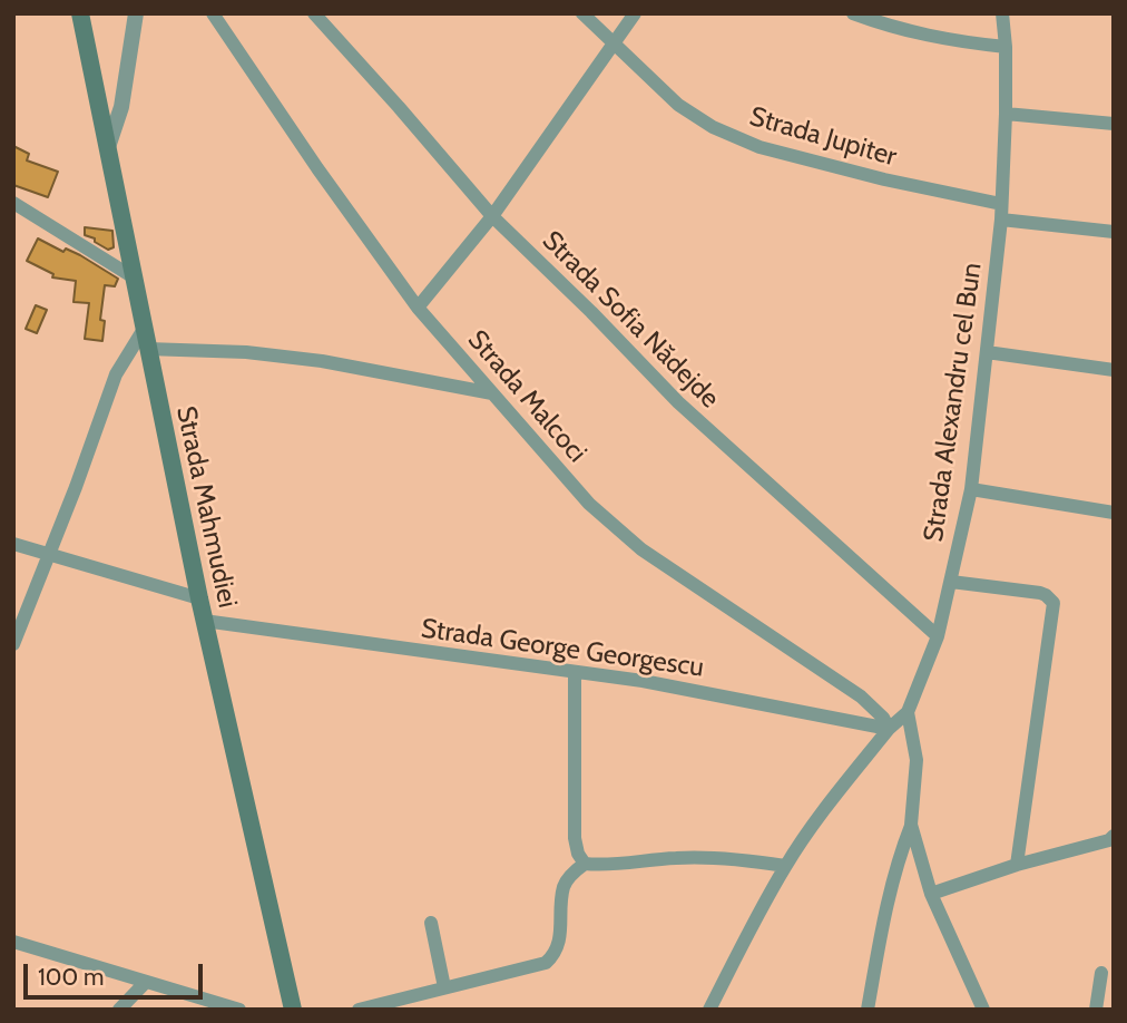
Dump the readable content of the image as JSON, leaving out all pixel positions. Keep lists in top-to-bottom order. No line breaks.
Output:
{"streets":{"main road":["Strada Mahmudiei"],"street":["Strada Jupiter","Strada Sofia Nădejde","Strada Malcoci","Strada Alexandru cel Bun","Strada George Georgescu"]},"crossings":[["Strada Jupiter","Strada Alexandru cel Bun"],["Strada Sofia Nădejde","Strada Alexandru cel Bun"],["Strada Malcoci","Strada George Georgescu"],["Strada Mahmudiei","Strada George Georgescu"]],"scale_bar":"100 m"}
